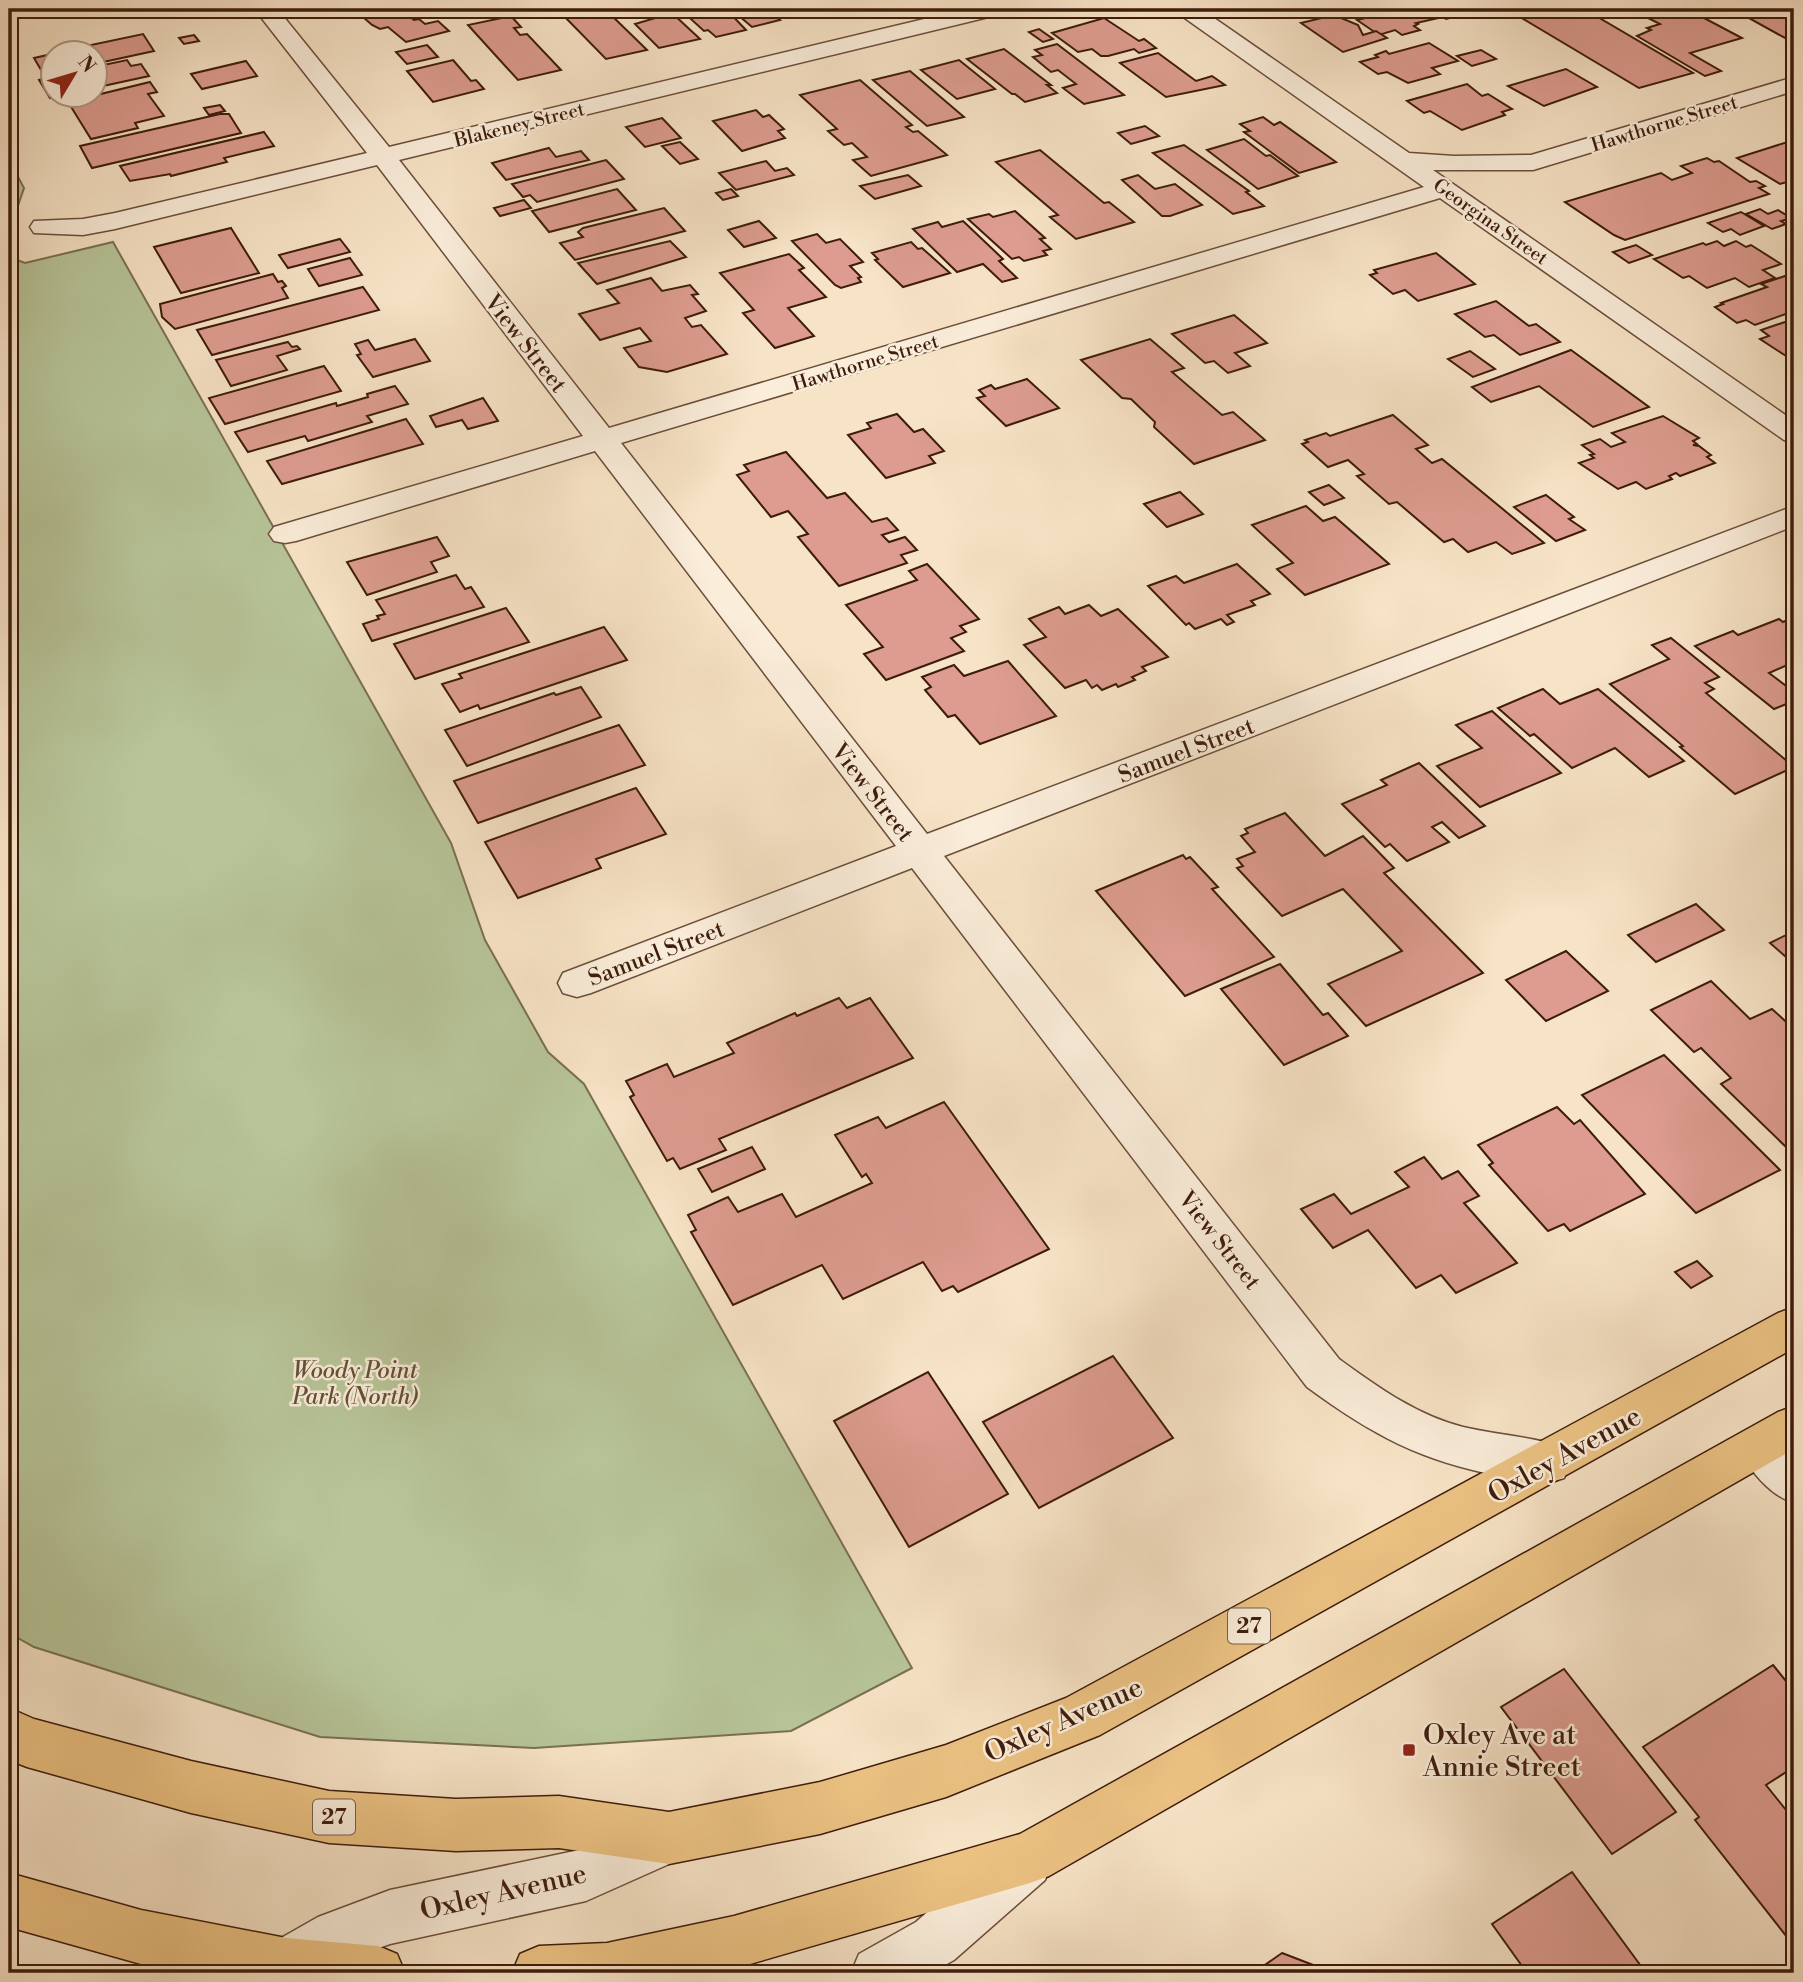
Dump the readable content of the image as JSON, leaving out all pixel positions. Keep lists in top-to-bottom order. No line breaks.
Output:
{"streets":{"main road":["Oxley Avenue","27"],"street":["Hawthorne Street","Blakeney Street","Georgina Street","View Street","Samuel Street"]},"crossings":[["Hawthorne Street","Georgina Street"],["Hawthorne Street","View Street"],["Blakeney Street","View Street"],["View Street","Samuel Street"],["View Street","Oxley Avenue"],["Oxley Avenue","27"]],"parks":["Woody Point Park (North)"],"places":{"transit":["Oxley Ave at Annie Street"]},"north":"top right"}
